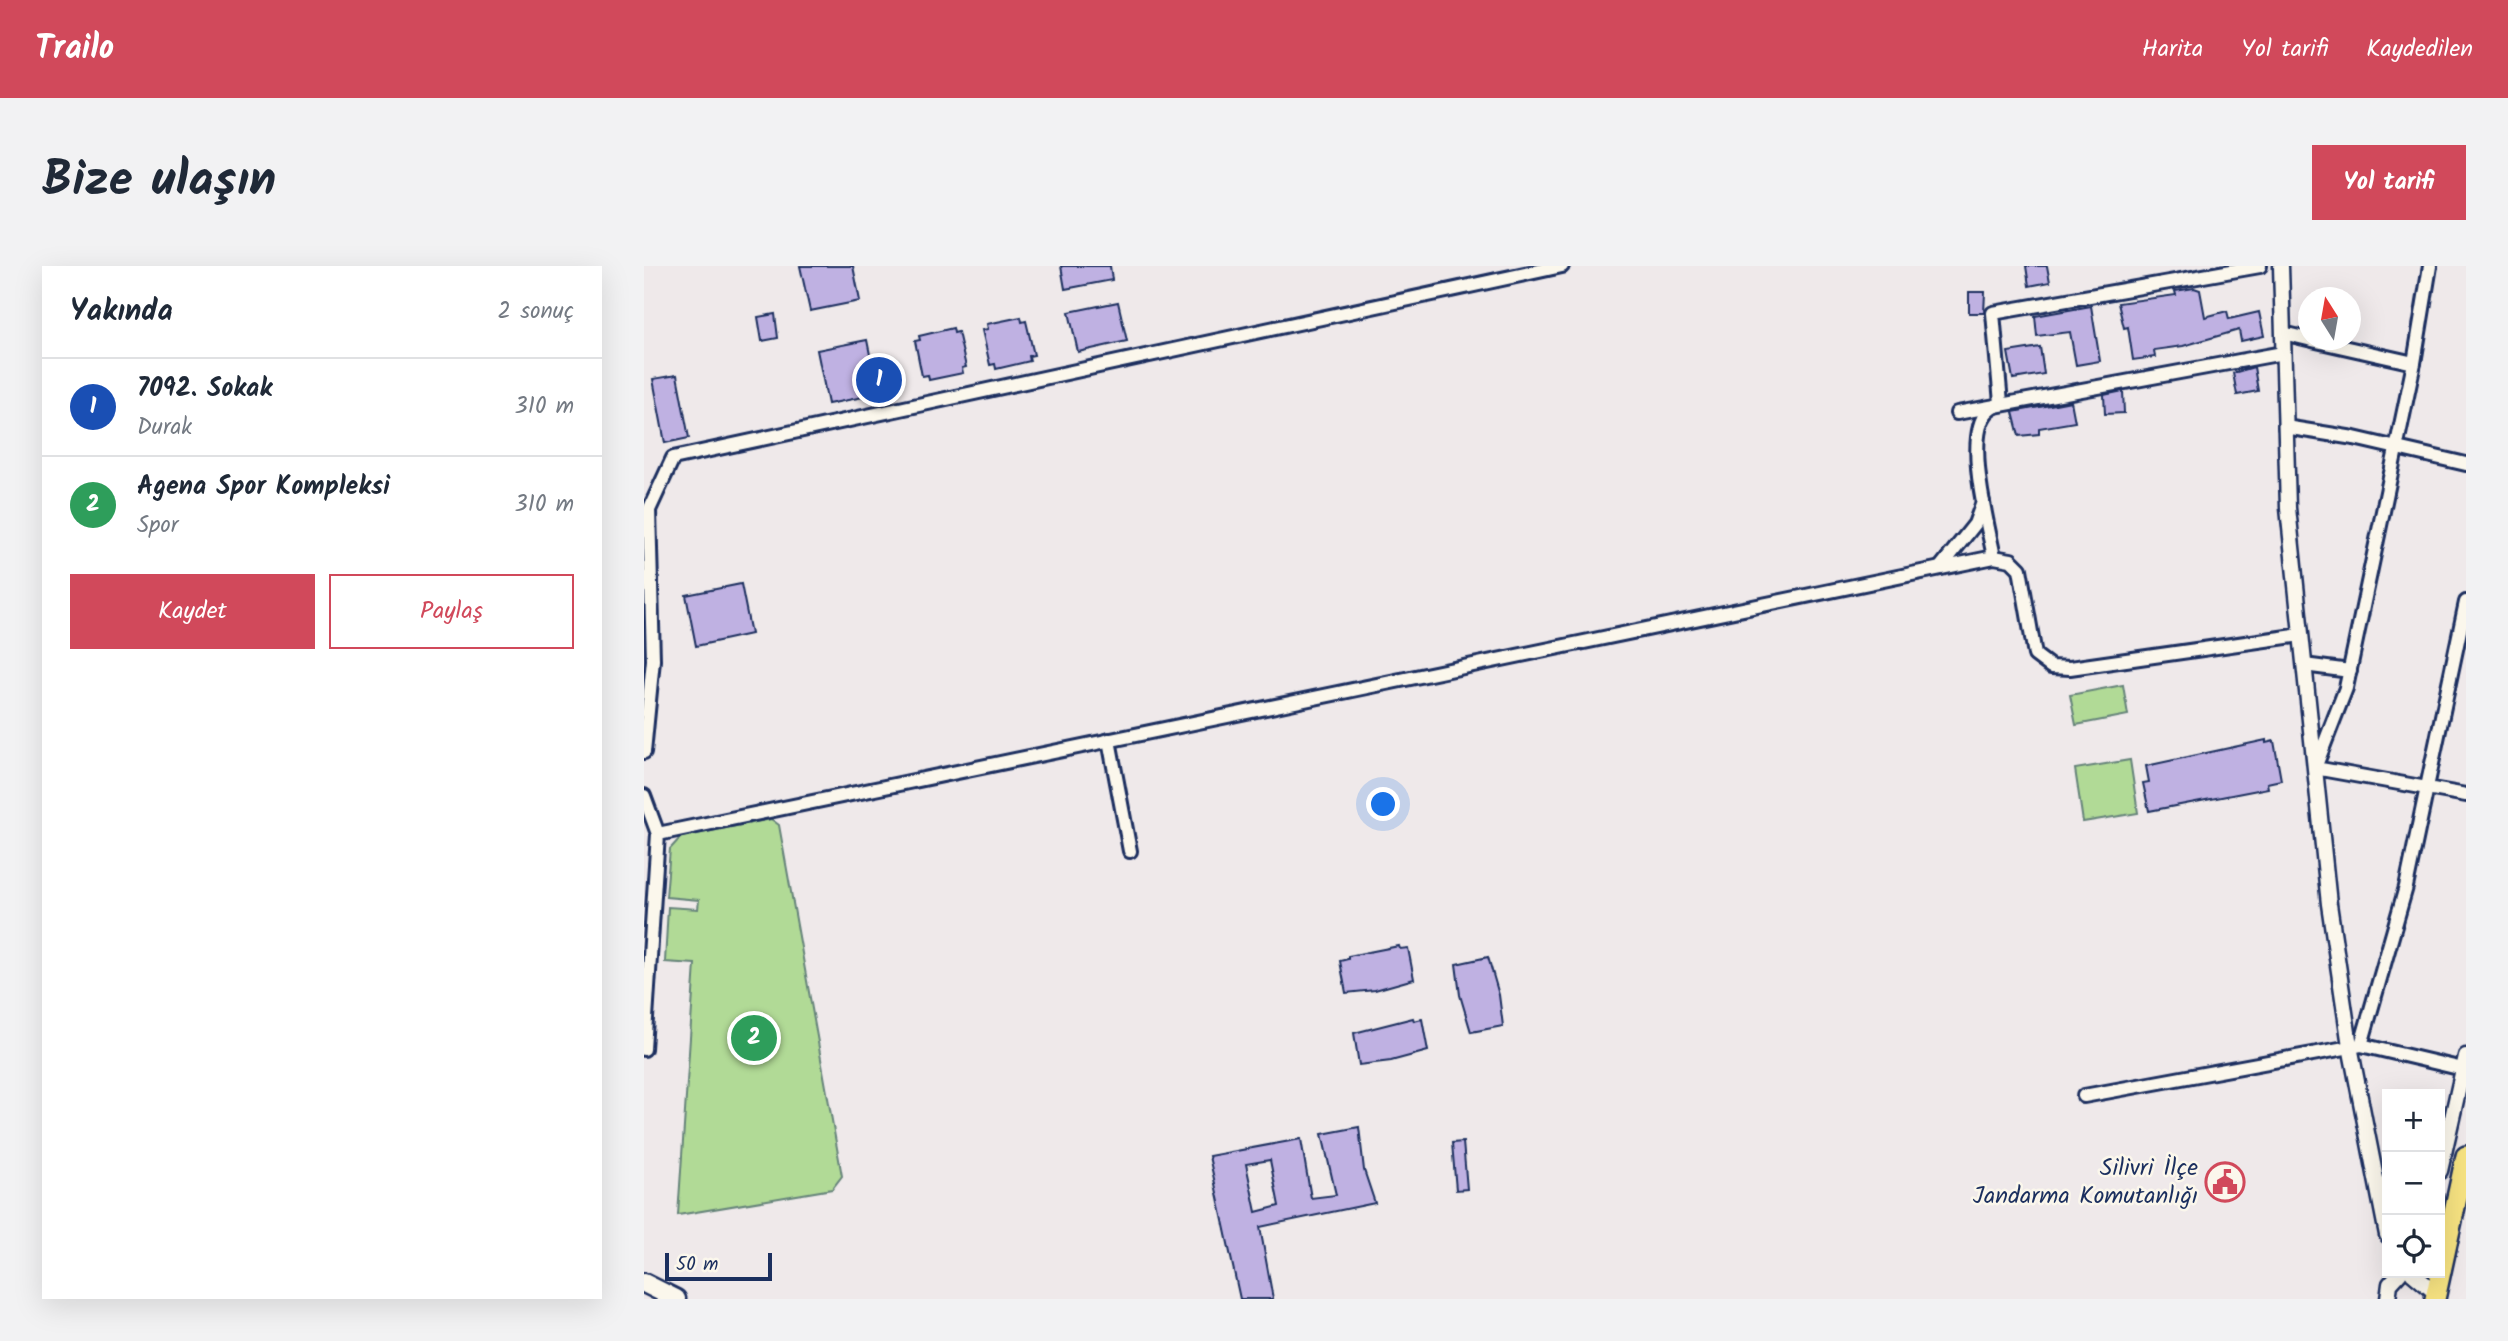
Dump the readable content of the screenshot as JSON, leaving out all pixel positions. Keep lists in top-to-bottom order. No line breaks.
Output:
{"places":{"public building":["Silivri İlçe Jandarma Komutanlığı"]},"scale_bar":"50 m","north":"top","page":{"header":"Trailo","nav":["Harita","Yol tarifi","Kaydedilen"],"title":"Bize ulaşın","buttons":["Yol tarifi",["Kaydet","Paylaş"]],"heading":["Yakında","2 sonuç"],"pins":["1","2"],"list":[{"mark":"1","name":"7092. Sokak","note":"Durak","value":"310 m"},{"mark":"2","name":"Agena Spor Kompleksi","note":"Spor","value":"310 m"}],"map_buttons":["+","−"],"scale":"50 m"}}
